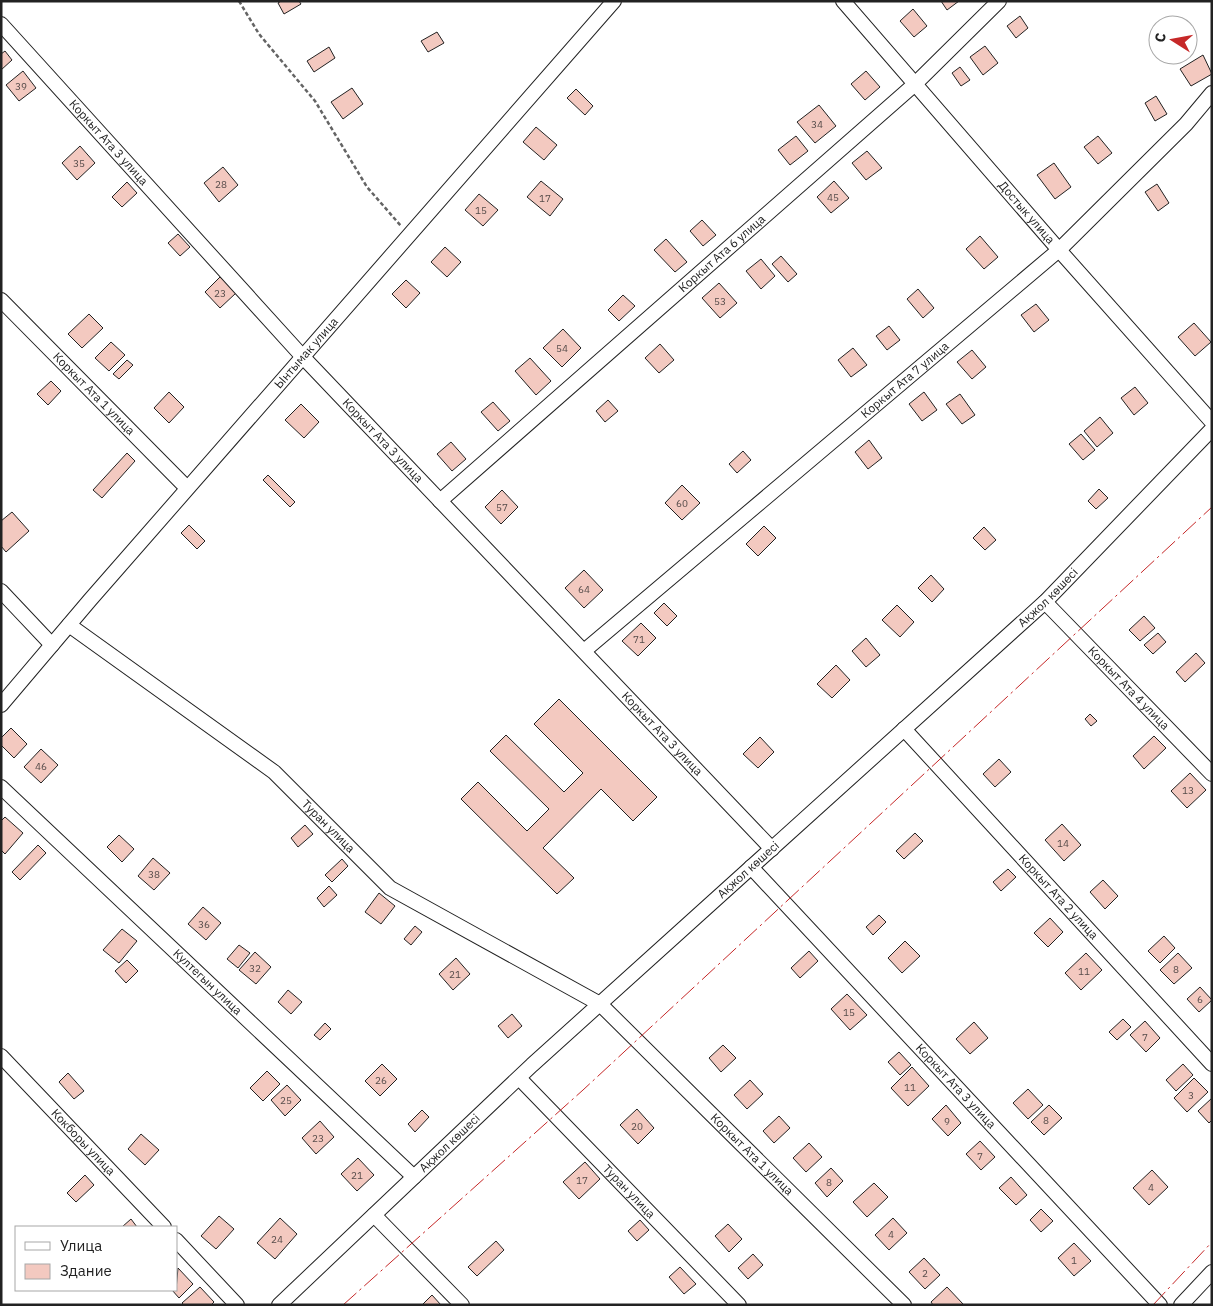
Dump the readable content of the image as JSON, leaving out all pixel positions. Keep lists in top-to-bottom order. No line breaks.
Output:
{"streets":{"street":["Коркыт Ата 3 улица","Достык улица","Коркыт Ата 6 улица","Ынтымак улица","Коркыт Ата 7 улица","Коркыт Ата 1 улица","Ақжол көшесі","Коркыт Ата 4 улица","Туран улица","Коркыт Ата 2 улица","Култегын улица","Кокборы улица"]},"crossings":[["Коркыт Ата 3 улица","Коркыт Ата 6 улица"],["Коркыт Ата 3 улица","Ынтымак улица"],["Коркыт Ата 3 улица","Коркыт Ата 7 улица"],["Коркыт Ата 3 улица","Ақжол көшесі"],["Достык улица","Коркыт Ата 6 улица"],["Достык улица","Коркыт Ата 7 улица"],["Ынтымак улица","Коркыт Ата 1 улица"],["Ынтымак улица","Туран улица"],["Коркыт Ата 1 улица","Ақжол көшесі"],["Коркыт Ата 1 улица","Туран улица"],["Ақжол көшесі","Коркыт Ата 4 улица"],["Ақжол көшесі","Туран улица"],["Ақжол көшесі","Коркыт Ата 2 улица"],["Ақжол көшесі","Култегын улица"]],"house_numbers":["39","34","35","28","45","17","15","23","53","54","60","57","64","71","46","13","14","38","36","32","8","11","21","6","15","7","26","11","3","25","8","9","20","23","7","21","17","8","4","4","24","1","2"],"legend":["Улица","Здание"],"north":"left"}
